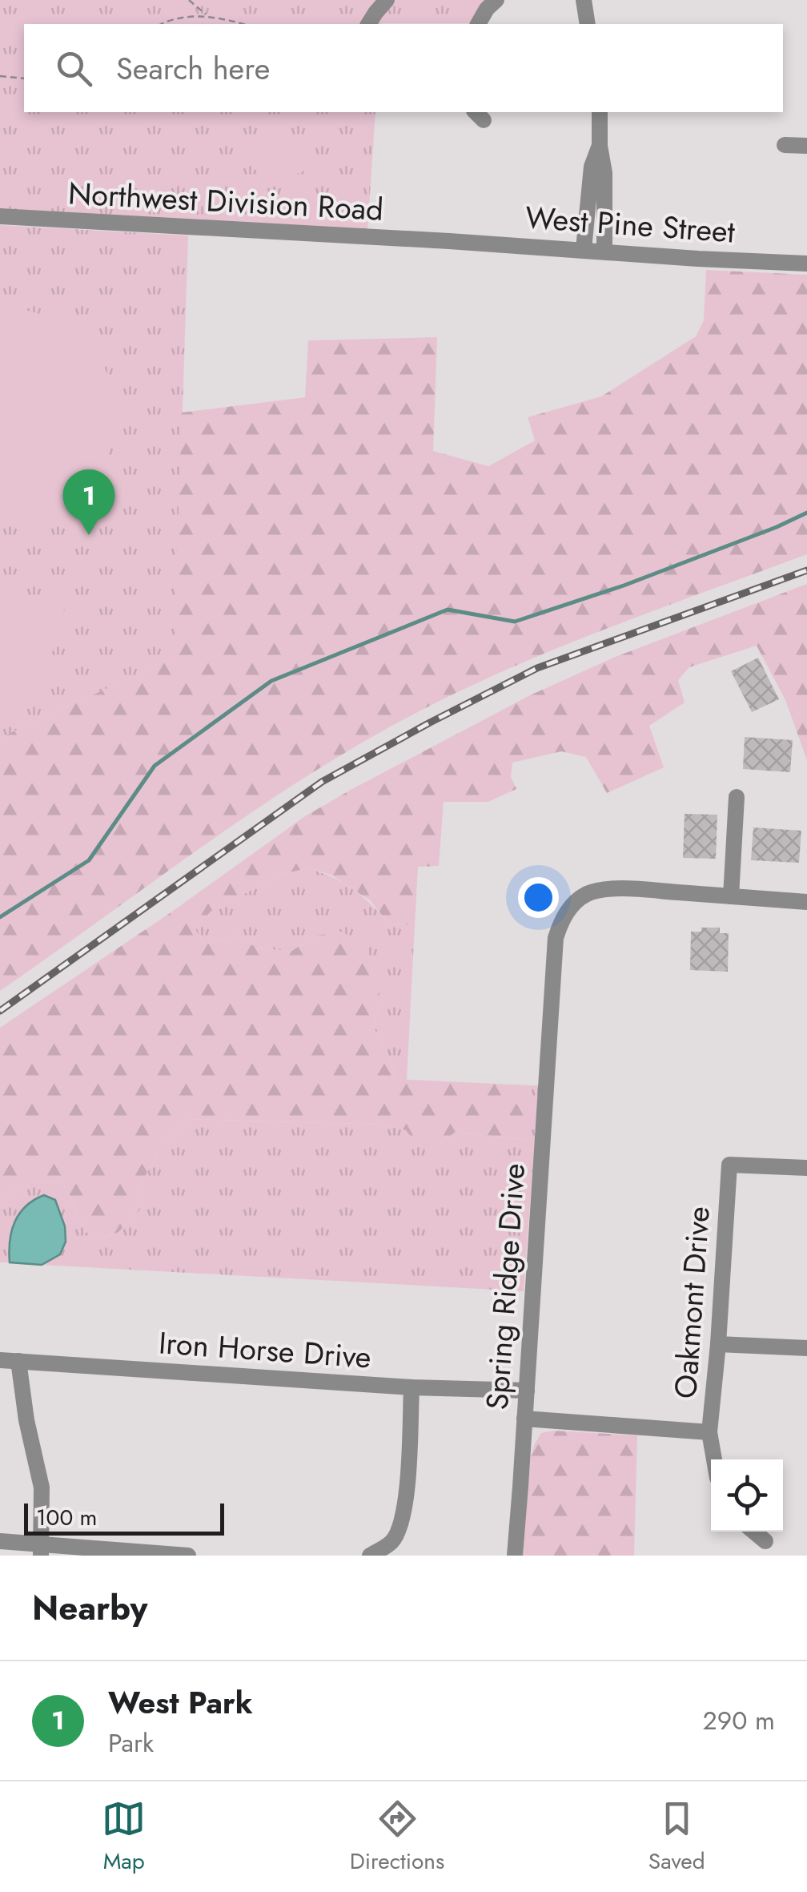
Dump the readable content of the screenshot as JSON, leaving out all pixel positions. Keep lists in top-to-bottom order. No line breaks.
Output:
{"streets":{"street":["Northwest Division Road","West Pine Street","Spring Ridge Drive","Oakmont Drive","Iron Horse Drive"]},"crossings":[["Northwest Division Road","West Pine Street"],["Spring Ridge Drive","Oakmont Drive"],["Spring Ridge Drive","Iron Horse Drive"]],"scale_bar":"100 m","page":{"search":"Search here","pins":"1","scale":"100 m","heading":"Nearby","list":[{"mark":"1","name":"West Park","note":"Park","value":"290 m"}],"nav":["Map","Directions","Saved"]}}
